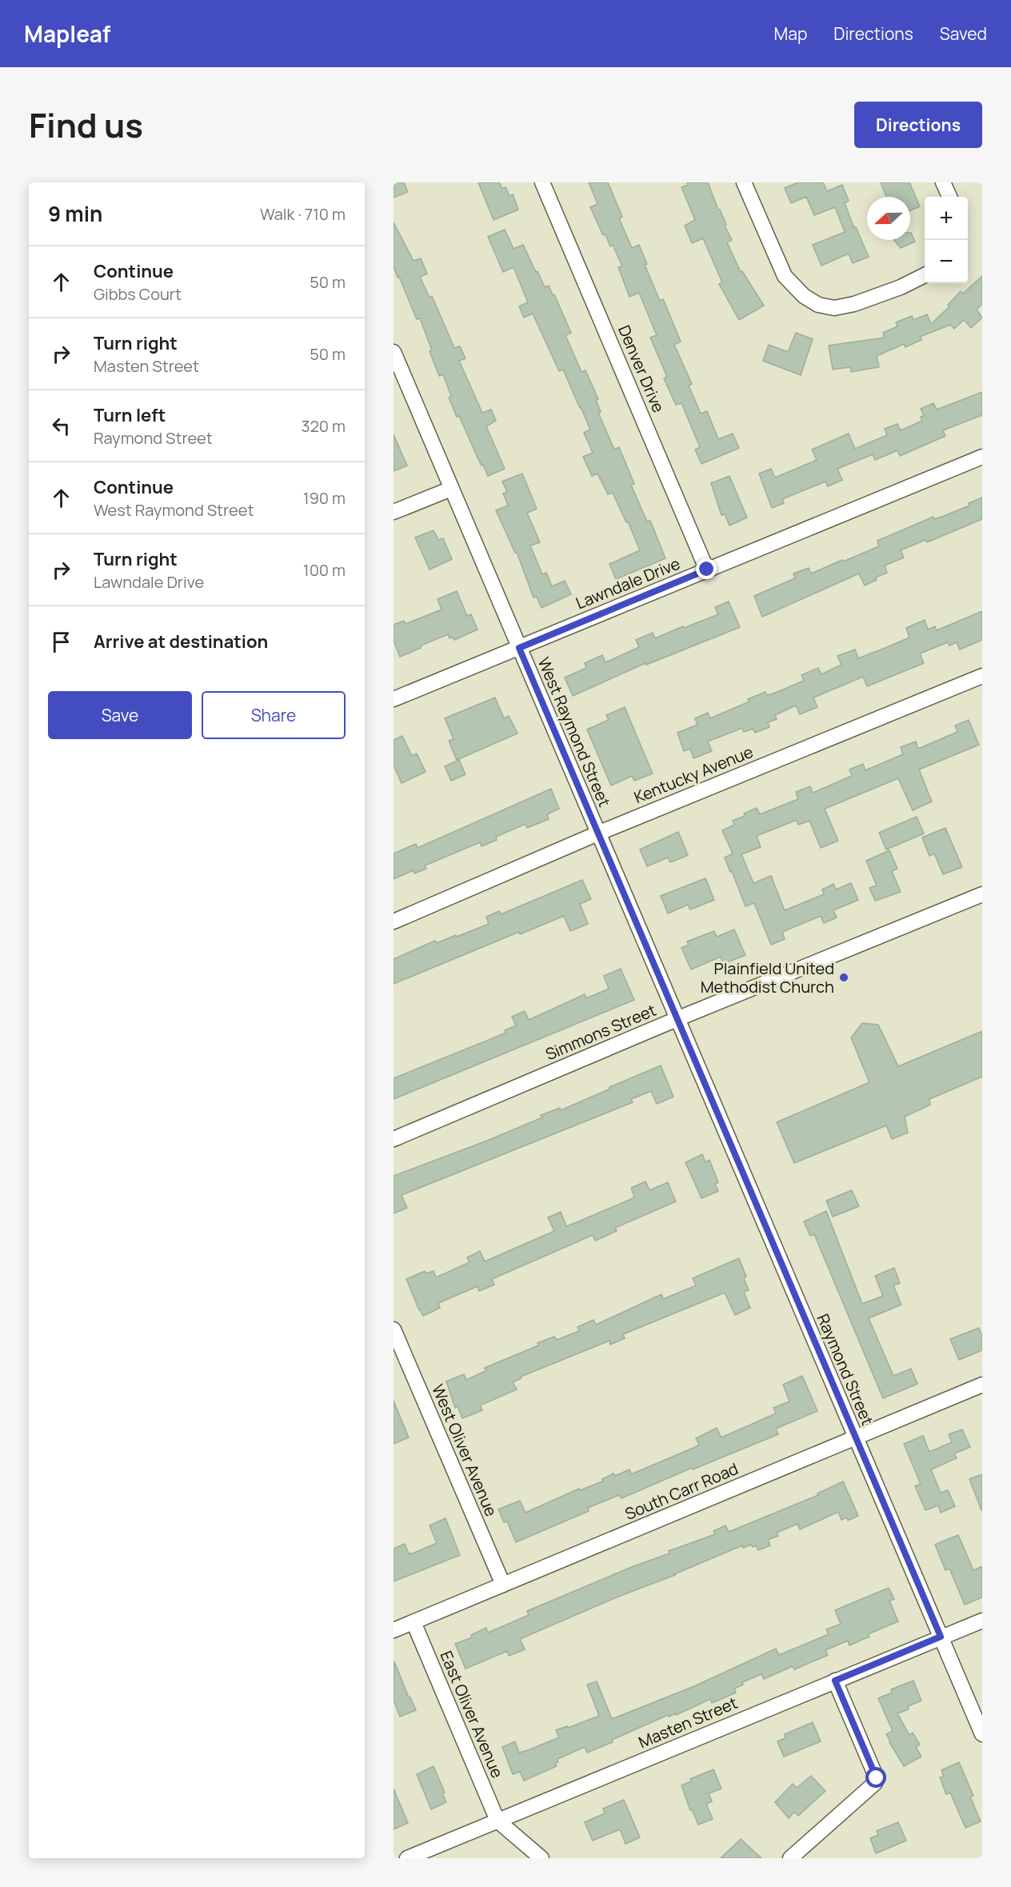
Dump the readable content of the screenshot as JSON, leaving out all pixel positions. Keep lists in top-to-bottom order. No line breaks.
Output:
{"streets":{"street":["Denver Drive","Lawndale Drive","West Raymond Street","Kentucky Avenue","Simmons Street","Raymond Street","West Oliver Avenue","South Carr Road","East Oliver Avenue","Masten Street"]},"crossings":[["Denver Drive","Lawndale Drive"],["Lawndale Drive","West Raymond Street"],["West Raymond Street","Kentucky Avenue"],["West Raymond Street","Simmons Street"],["West Raymond Street","Raymond Street"],["Simmons Street","Raymond Street"],["Raymond Street","South Carr Road"],["Raymond Street","Masten Street"],["West Oliver Avenue","South Carr Road"],["South Carr Road","East Oliver Avenue"],["East Oliver Avenue","Masten Street"]],"places":["Plainfield United Methodist Church"],"north":"left","page":{"header":"Mapleaf","nav":["Map","Directions","Saved"],"title":"Find us","buttons":["Directions",["Save","Share"]],"heading":["9 min","Walk · 710 m"],"map_buttons":["+","−"],"list":[["Continue","Gibbs Court","50 m"],["Turn right","Masten Street","50 m"],["Turn left","Raymond Street","320 m"],["Continue","West Raymond Street","190 m"],["Turn right","Lawndale Drive","100 m"],"Arrive at destination"]}}
